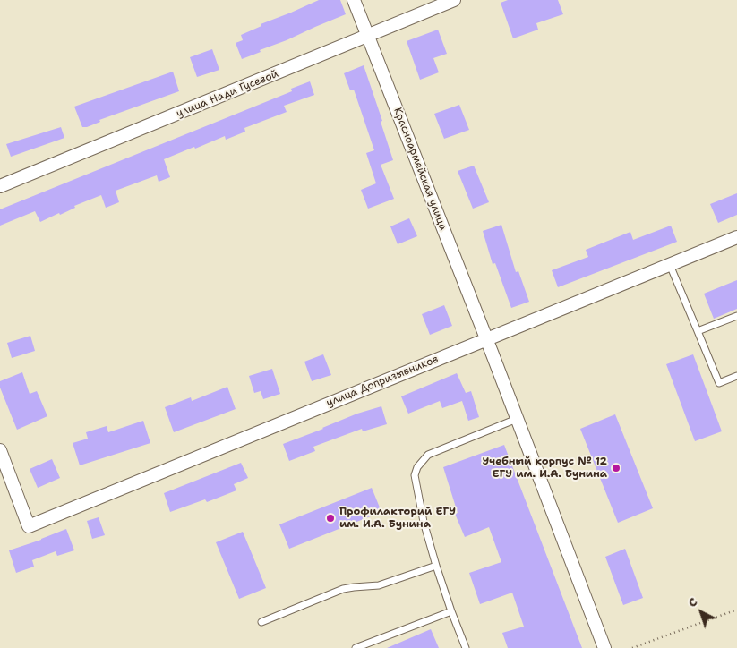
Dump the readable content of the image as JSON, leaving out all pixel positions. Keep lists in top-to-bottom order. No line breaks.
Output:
{"streets":{"street":["улица Нади Гусевой","Красноармейская улица","улица Допризывников"]},"crossings":[["улица Нади Гусевой","Красноармейская улица"],["Красноармейская улица","улица Допризывников"]],"places":["Учебный корпус № 12 ЕГУ им. И.А. Бунина","Профилакторий ЕГУ им. И.А. Бунина"],"north":"top left"}
